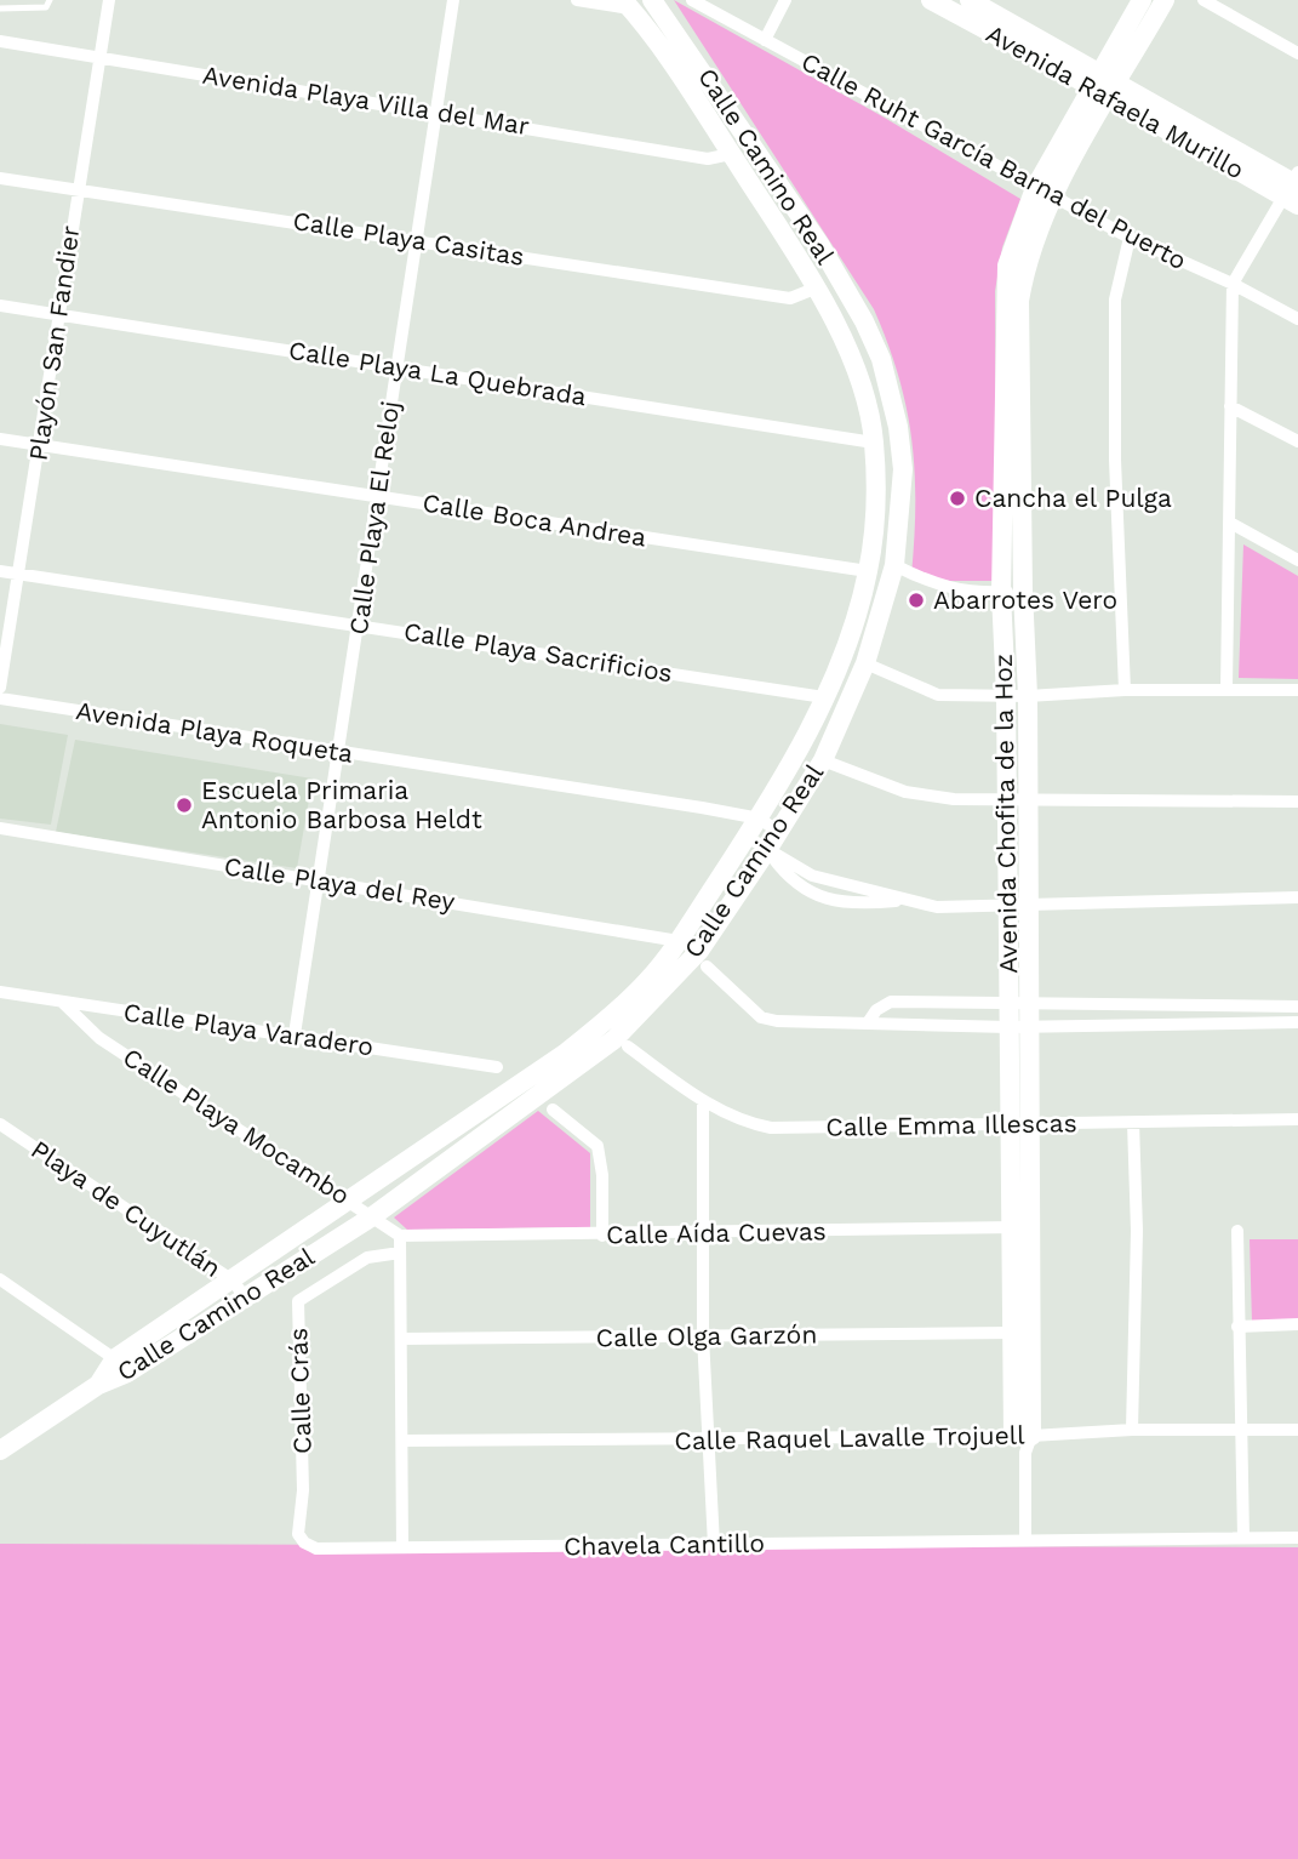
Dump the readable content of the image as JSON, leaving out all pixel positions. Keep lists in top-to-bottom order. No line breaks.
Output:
{"streets":{"street":["Avenida Playa Villa del Mar","Avenida Rafaela Murillo","Calle Ruht García Barna del Puerto","Calle Camino Real","Calle Playa Casitas","Playón San Fandier","Calle Playa La Quebrada","Calle Playa El Reloj","Calle Boca Andrea","Calle Playa Sacrificios","Avenida Playa Roqueta","Avenida Chofita de la Hoz","Calle Playa del Rey","Calle Playa Varadero","Calle Emma Illescas","Calle Playa Mocambo","Playa de Cuyutlán","Calle Aída Cuevas","Calle Olga Garzón","Calle Crás","Calle Raquel Lavalle Trojuell","Chavela Cantillo"]},"crossings":[["Avenida Playa Villa del Mar","Calle Camino Real"],["Avenida Playa Villa del Mar","Playón San Fandier"],["Avenida Playa Villa del Mar","Calle Playa El Reloj"],["Avenida Rafaela Murillo","Avenida Chofita de la Hoz"],["Calle Ruht García Barna del Puerto","Avenida Chofita de la Hoz"],["Calle Camino Real","Calle Playa Casitas"],["Calle Camino Real","Calle Playa La Quebrada"],["Calle Camino Real","Calle Boca Andrea"],["Calle Camino Real","Calle Playa Sacrificios"],["Calle Camino Real","Avenida Playa Roqueta"],["Calle Camino Real","Calle Playa del Rey"],["Calle Camino Real","Calle Playa Mocambo"],["Calle Camino Real","Playa de Cuyutlán"],["Calle Playa Casitas","Playón San Fandier"],["Calle Playa Casitas","Calle Playa El Reloj"],["Playón San Fandier","Calle Playa La Quebrada"],["Playón San Fandier","Calle Boca Andrea"],["Playón San Fandier","Calle Playa Sacrificios"],["Calle Playa La Quebrada","Calle Playa El Reloj"],["Calle Playa El Reloj","Calle Boca Andrea"],["Calle Playa El Reloj","Calle Playa Sacrificios"],["Calle Playa El Reloj","Avenida Playa Roqueta"],["Calle Playa El Reloj","Calle Playa del Rey"],["Calle Playa El Reloj","Calle Playa Varadero"],["Avenida Chofita de la Hoz","Calle Emma Illescas"],["Avenida Chofita de la Hoz","Calle Aída Cuevas"],["Avenida Chofita de la Hoz","Calle Olga Garzón"],["Avenida Chofita de la Hoz","Calle Raquel Lavalle Trojuell"],["Avenida Chofita de la Hoz","Chavela Cantillo"],["Calle Playa Varadero","Calle Playa Mocambo"],["Calle Playa Mocambo","Calle Aída Cuevas"],["Calle Crás","Chavela Cantillo"]],"places":["Cancha el Pulga","Abarrotes Vero","Escuela Primaria Antonio Barbosa Heldt"]}
